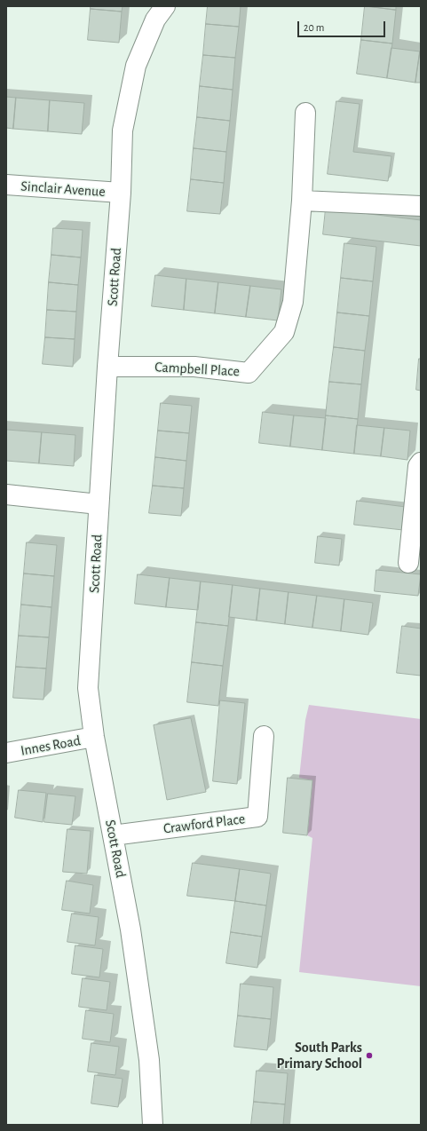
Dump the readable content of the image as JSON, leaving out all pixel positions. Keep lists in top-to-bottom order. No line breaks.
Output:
{"streets":{"street":["Sinclair Avenue","Scott Road","Campbell Place","Innes Road","Crawford Place"]},"crossings":[["Sinclair Avenue","Scott Road"],["Scott Road","Campbell Place"],["Scott Road","Innes Road"],["Scott Road","Crawford Place"]],"places":["South Parks Primary School"],"scale_bar":"20 m"}
